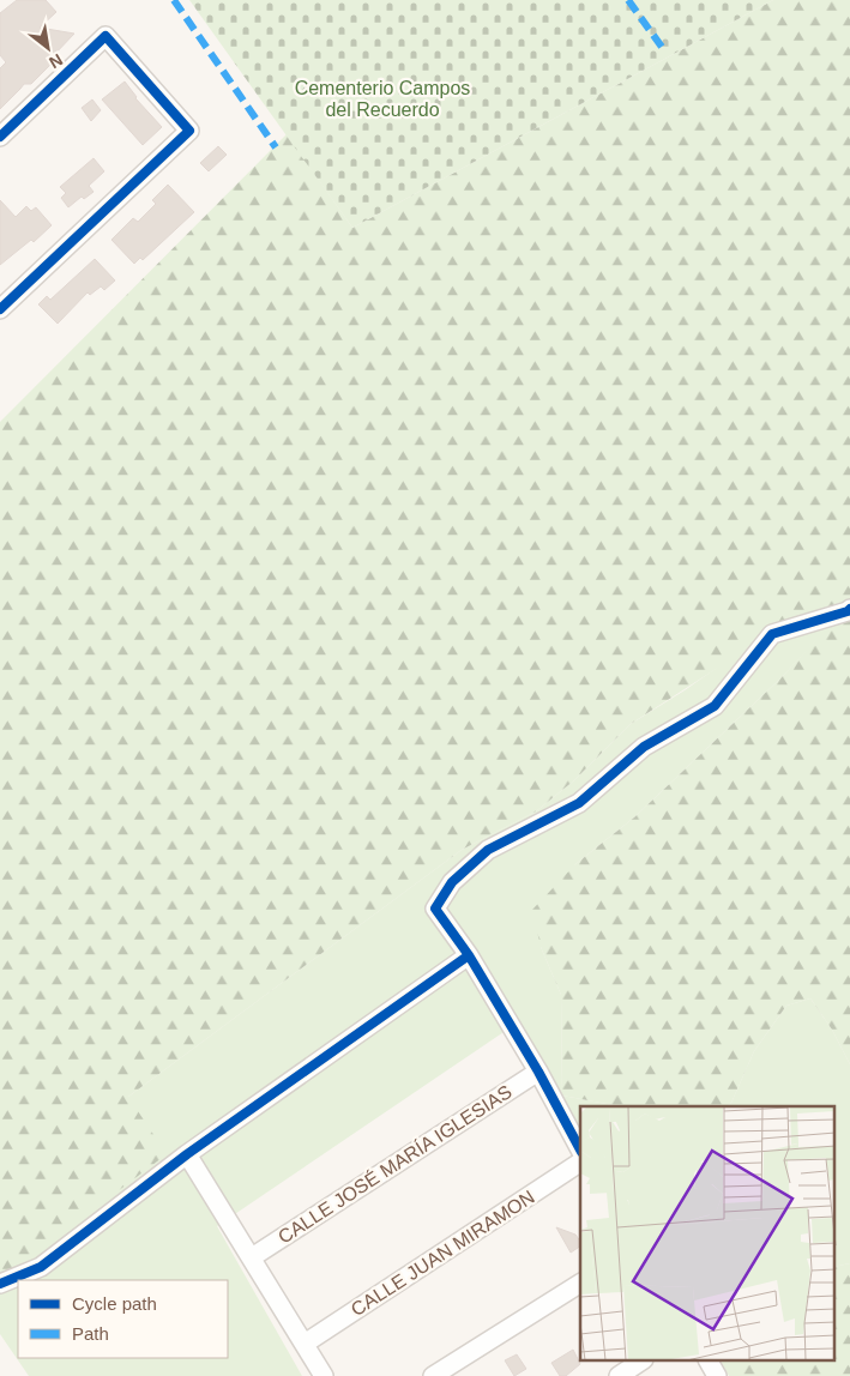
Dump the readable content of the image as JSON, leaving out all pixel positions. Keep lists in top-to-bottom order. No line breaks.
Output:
{"streets":{"street":["CALLE JOSÉ MARÍA IGLESIAS","CALLE JUAN MIRAMON"]},"parks":["Cementerio Campos del Recuerdo"],"legend":["Cycle path","Path"],"north":"bottom right"}
